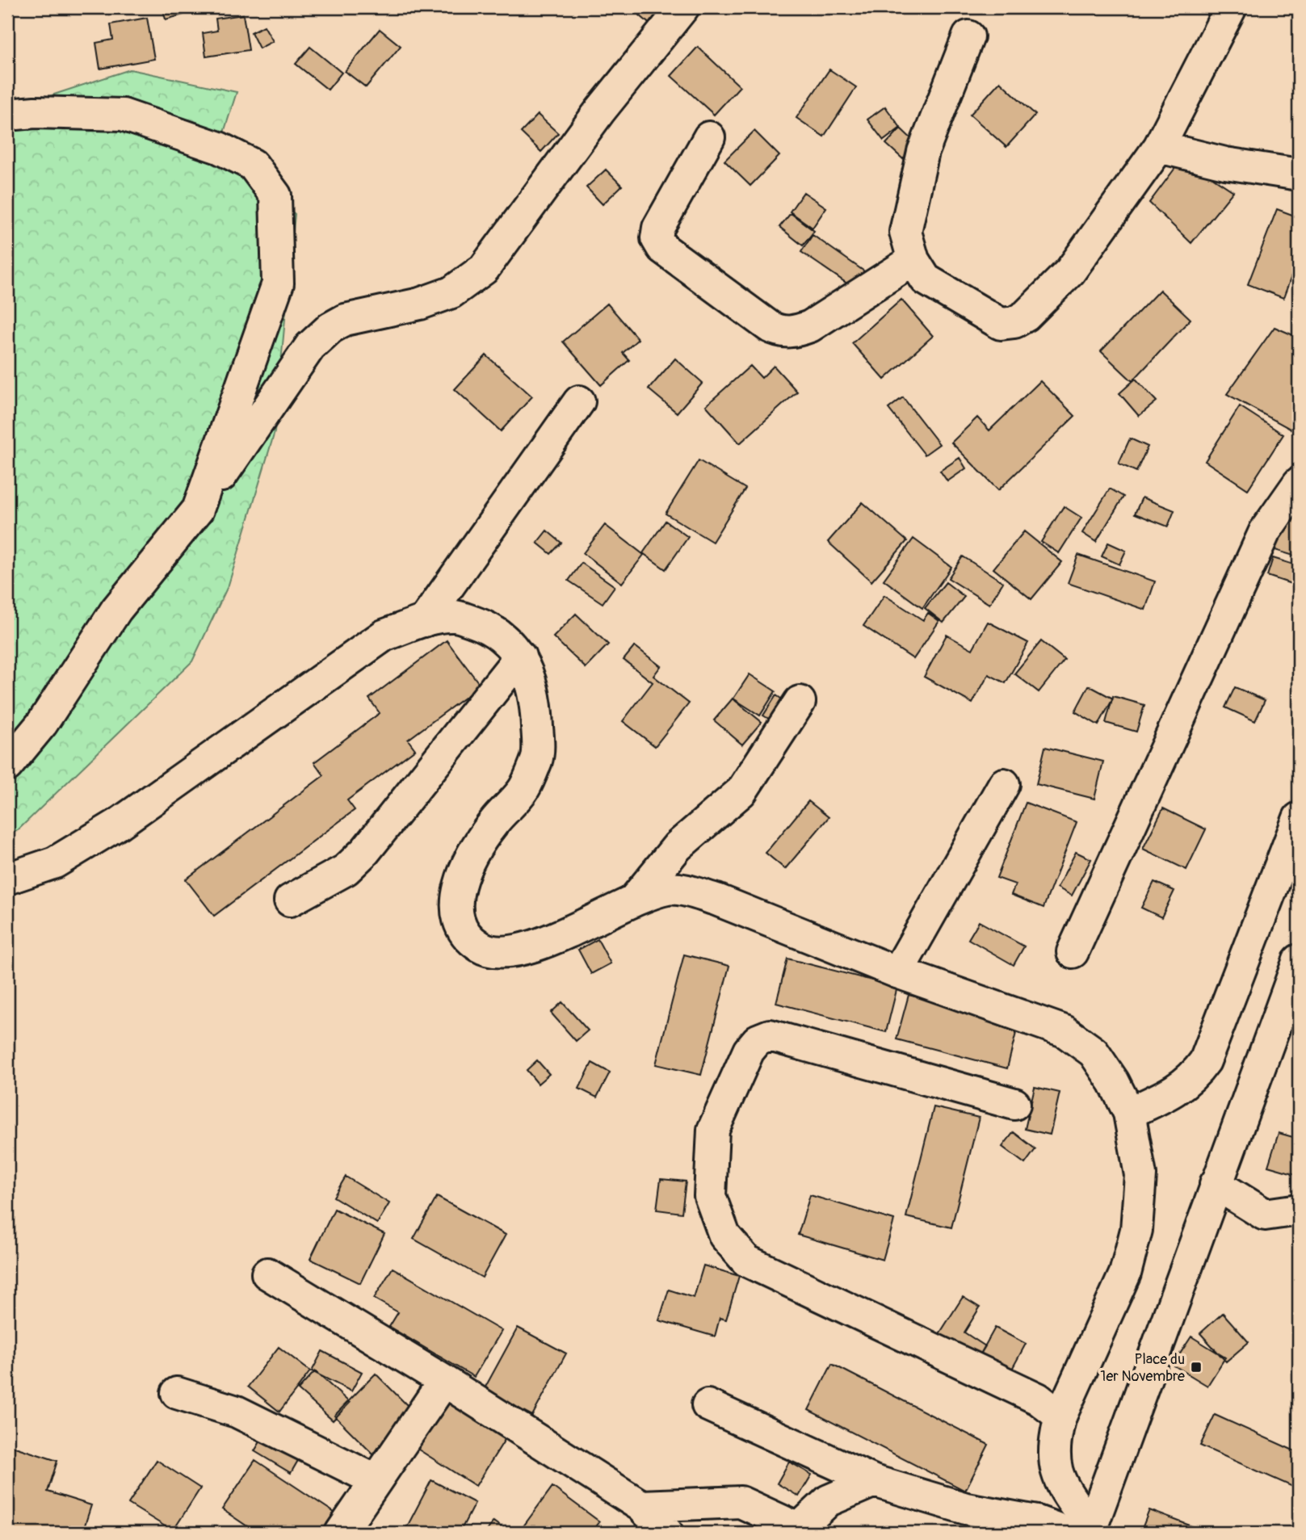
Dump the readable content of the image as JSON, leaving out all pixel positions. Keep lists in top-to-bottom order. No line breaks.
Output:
{"places":{"transit":["Place du 1er Novembre"]}}
